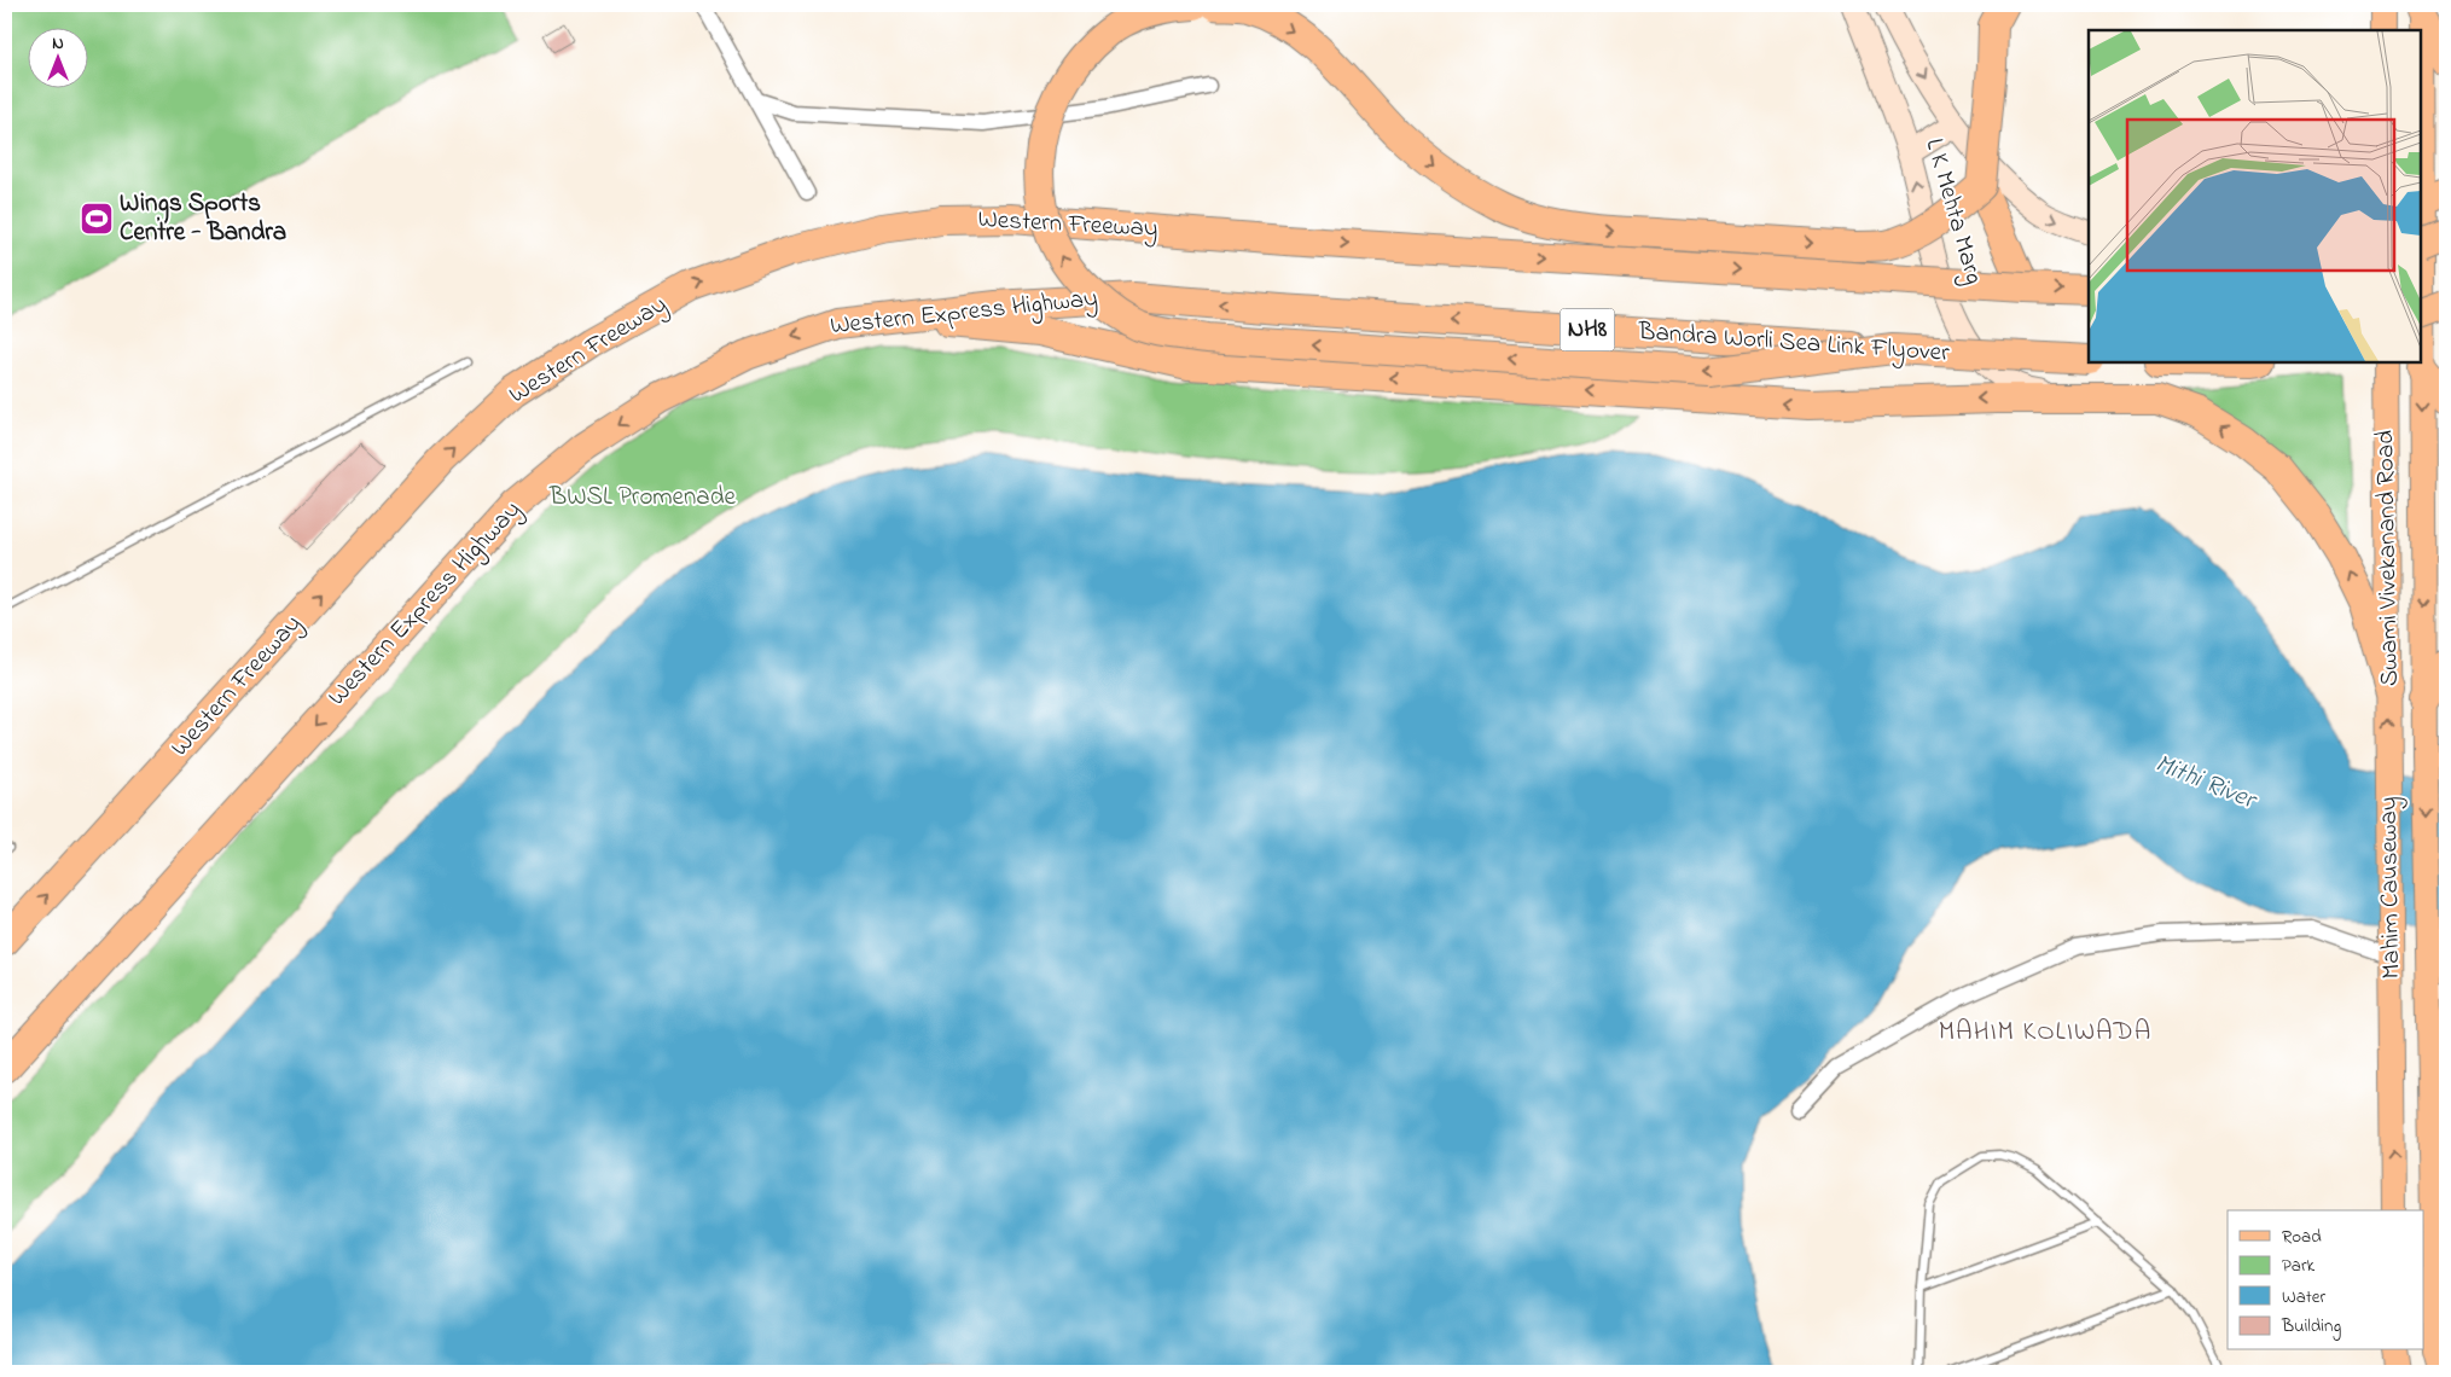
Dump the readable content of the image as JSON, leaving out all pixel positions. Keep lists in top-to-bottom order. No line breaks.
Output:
{"streets":{"highway":["Western Freeway","Western Express Highway","NH8","Bandra Worli Sea Link Flyover"],"main road":["L K Mehta Marg","Swami Vivekanand Road","Mahim Causeway"]},"crossings":[["Western Express Highway","Bandra Worli Sea Link Flyover"],["Swami Vivekanand Road","Mahim Causeway"]],"one_way":["Western Express Highway"],"districts":["MAHIM KOLIWADA"],"water":["Mithi River"],"parks":["BWSL Promenade"],"places":{"sports":["Wings Sports Centre - Bandra"]},"legend":["Road","Park","Water","Building"],"north":"top"}
